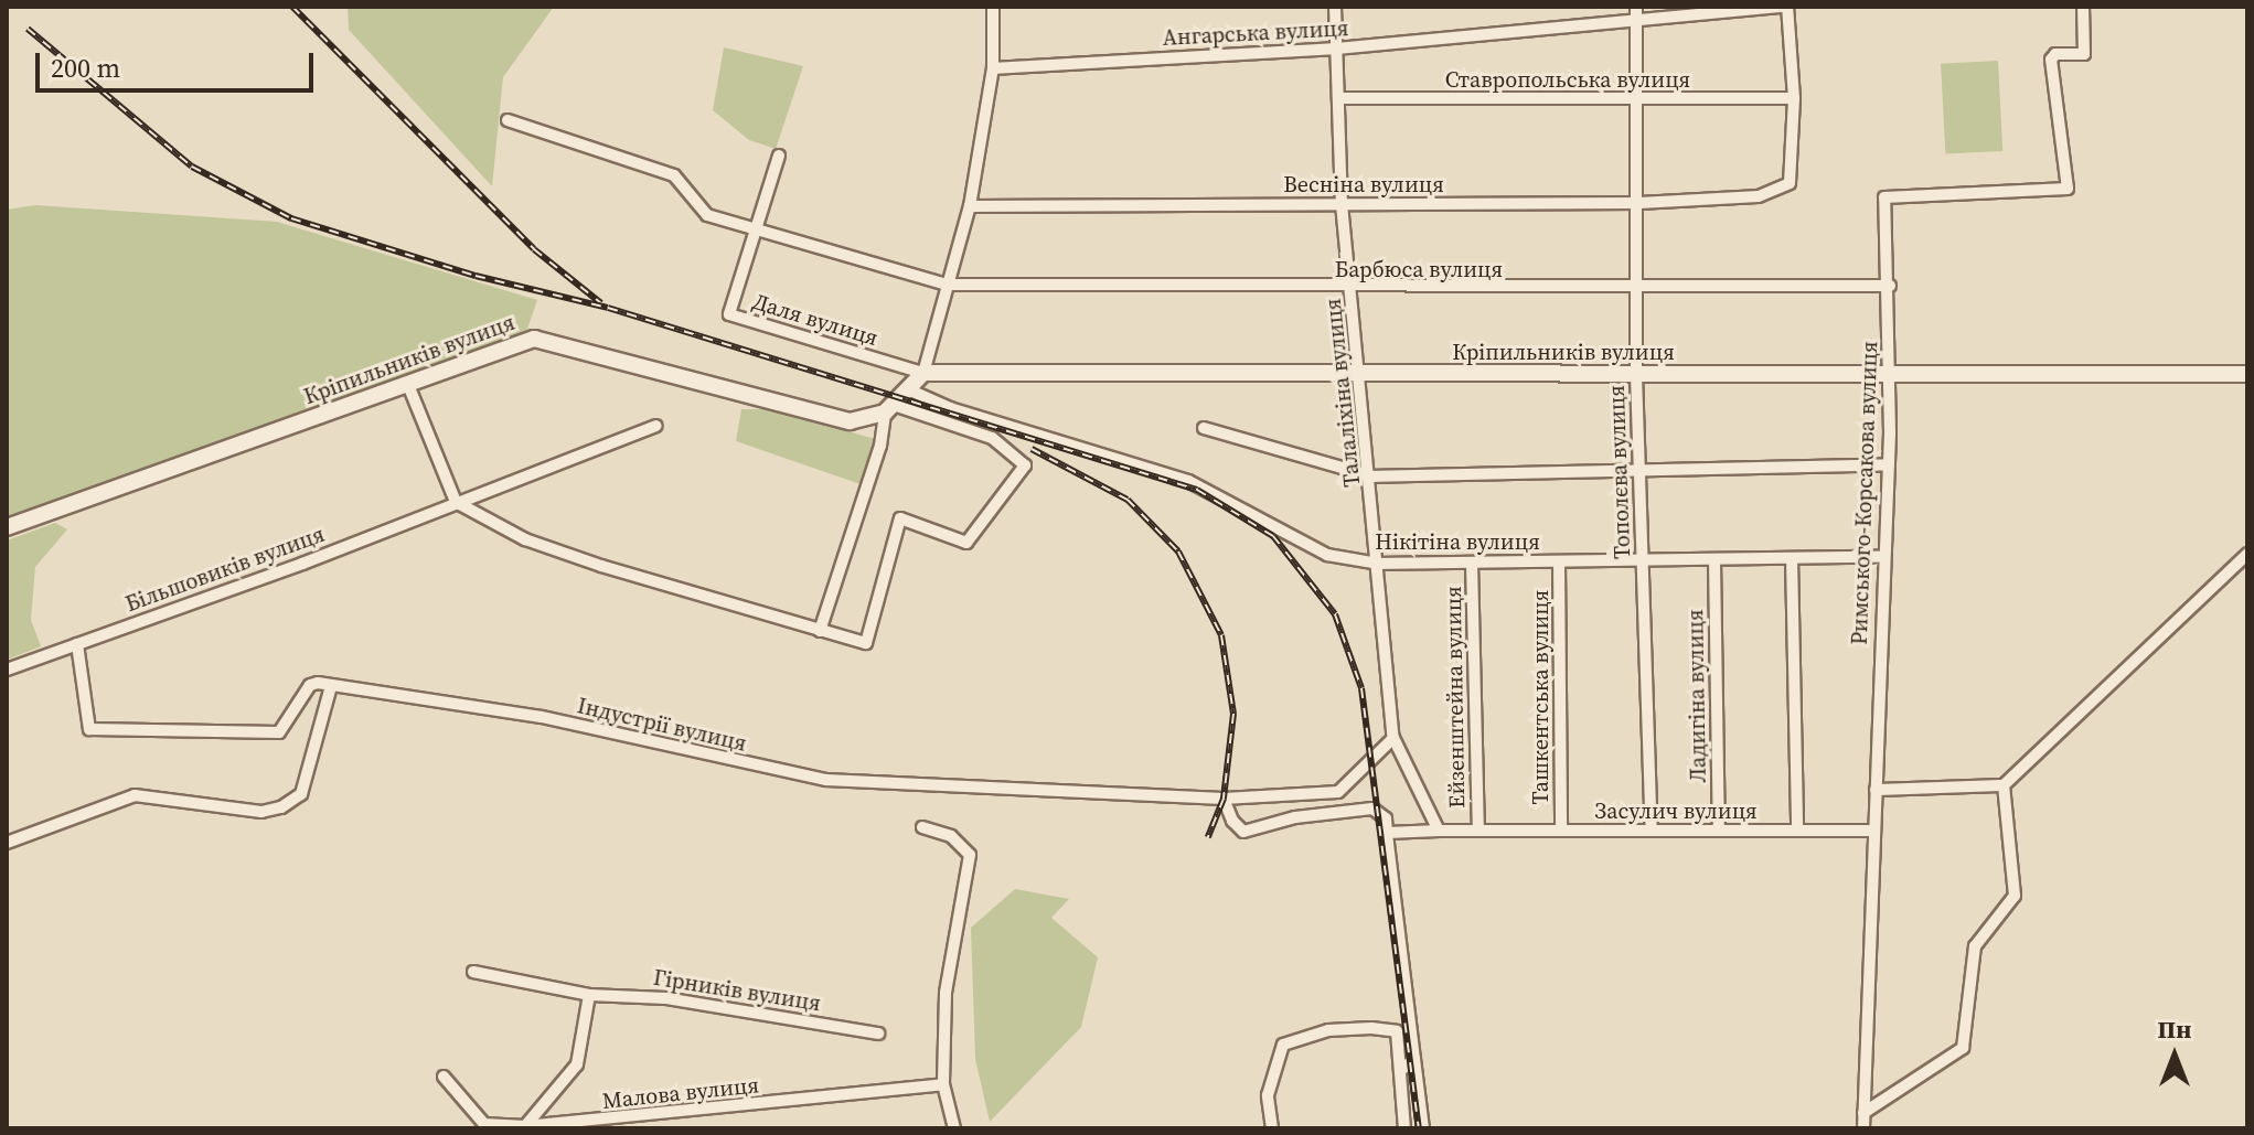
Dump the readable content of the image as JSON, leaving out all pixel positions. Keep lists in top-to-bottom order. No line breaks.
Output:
{"streets":{"street":["Ангарська вулиця","Ставропольська вулиця","Весніна вулиця","Барбюса вулиця","Даля вулиця","Кріпильників вулиця","Талаліхіна вулиця","Тополєва вулиця","Римського-Корсакова вулиця","Нікітіна вулиця","Більшовиків вулиця","Ладигіна вулиця","Ейзенштейна вулиця","Ташкентська вулиця","Індустрії вулиця","Засулич вулиця","Гірників вулиця","Малова вулиця"]},"crossings":[["Ангарська вулиця","Талаліхіна вулиця"],["Ангарська вулиця","Тополєва вулиця"],["Ставропольська вулиця","Весніна вулиця"],["Ставропольська вулиця","Талаліхіна вулиця"],["Ставропольська вулиця","Тополєва вулиця"],["Весніна вулиця","Талаліхіна вулиця"],["Весніна вулиця","Тополєва вулиця"],["Барбюса вулиця","Талаліхіна вулиця"],["Барбюса вулиця","Тополєва вулиця"],["Барбюса вулиця","Римського-Корсакова вулиця"],["Даля вулиця","Кріпильників вулиця"],["Кріпильників вулиця","Талаліхіна вулиця"],["Кріпильників вулиця","Тополєва вулиця"],["Кріпильників вулиця","Римського-Корсакова вулиця"],["Талаліхіна вулиця","Нікітіна вулиця"],["Талаліхіна вулиця","Індустрії вулиця"],["Тополєва вулиця","Нікітіна вулиця"],["Тополєва вулиця","Засулич вулиця"],["Римського-Корсакова вулиця","Нікітіна вулиця"],["Римського-Корсакова вулиця","Засулич вулиця"],["Нікітіна вулиця","Ладигіна вулиця"],["Нікітіна вулиця","Ейзенштейна вулиця"],["Нікітіна вулиця","Ташкентська вулиця"],["Ладигіна вулиця","Засулич вулиця"],["Ейзенштейна вулиця","Засулич вулиця"],["Ташкентська вулиця","Засулич вулиця"]],"scale_bar":"200 m","north":"top"}
